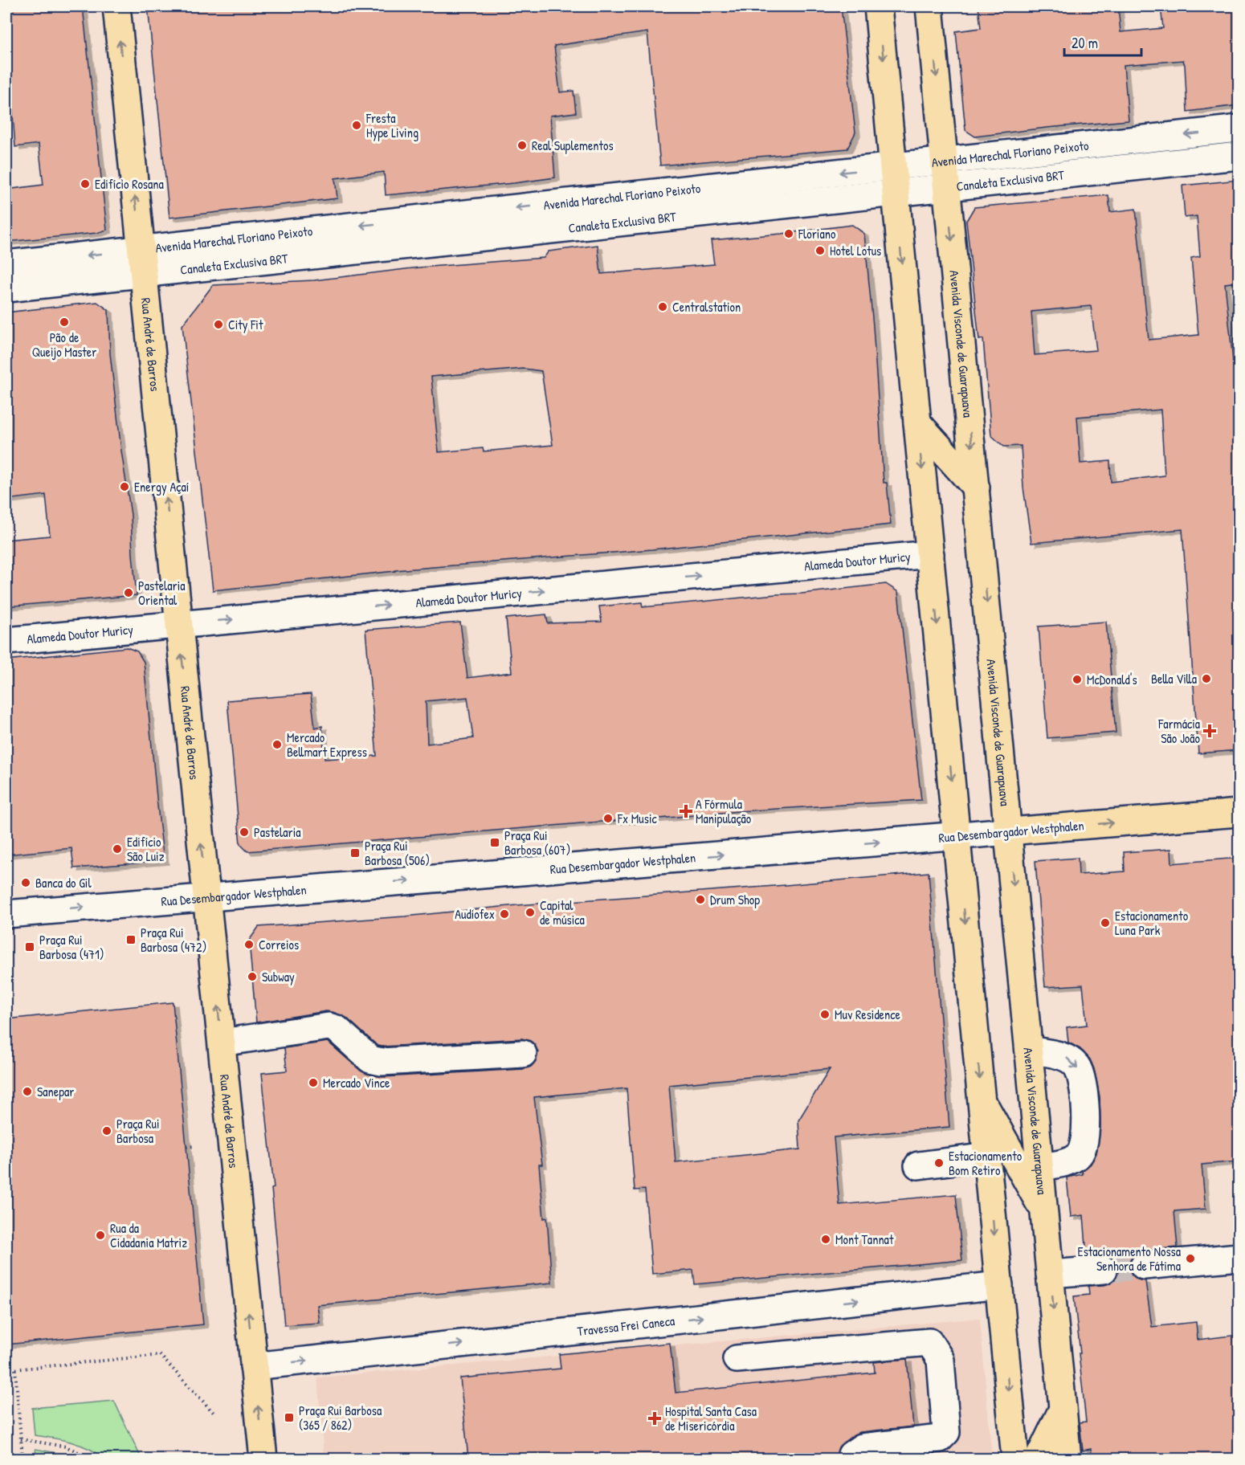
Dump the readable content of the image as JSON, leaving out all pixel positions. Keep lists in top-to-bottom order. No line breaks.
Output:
{"streets":{"main road":["Rua André de Barros","Avenida Visconde de Guarapuava","Rua Desembargador Westphalen"],"street":["Avenida Marechal Floriano Peixoto","Canaleta Exclusiva BRT","Alameda Doutor Muricy","Travessa Frei Caneca"]},"crossings":[["Avenida Marechal Floriano Peixoto","Canaleta Exclusiva BRT"],["Avenida Marechal Floriano Peixoto","Rua André de Barros"],["Avenida Marechal Floriano Peixoto","Avenida Visconde de Guarapuava"],["Canaleta Exclusiva BRT","Rua André de Barros"],["Canaleta Exclusiva BRT","Avenida Visconde de Guarapuava"],["Rua André de Barros","Alameda Doutor Muricy"],["Rua André de Barros","Rua Desembargador Westphalen"],["Rua André de Barros","Travessa Frei Caneca"],["Avenida Visconde de Guarapuava","Rua Desembargador Westphalen"]],"one_way":["Avenida Marechal Floriano Peixoto","Rua André de Barros","Alameda Doutor Muricy","Rua Desembargador Westphalen","Travessa Frei Caneca"],"places":{"other":["Fresta Hype Living","Real Suplementos","Edifício Rosana","Floriano","Hotel Lotus","Centralstation","Pão de Queijo Master","City Fit","Energy Açaí","Pastelaria Oriental","Bella Villa","McDonald's","Mercado Bellmart Express","Fx Music","Pastelaria","Edifício São Luiz","Banca do Gil","Drum Shop","Capital de música","Audiofex","Estacionamento Luna Park","Correios","Subway","Muv Residence","Mercado Vince","Sanepar","Praça Rui Barbosa","Estacionamento Bom Retiro","Rua da Cidadania Matriz","Mont Tannat","Estacionamento Nossa Senhora de Fátima"],"health":["Farmácia São João","A Fórmula Manipulação","Hospital Santa Casa de Misericórdia"],"transit":["Praça Rui Barbosa (607)","Praça Rui Barbosa (506)","Praça Rui Barbosa (472)","Praça Rui Barbosa (471)","Praça Rui Barbosa (365 / 862)"]},"scale_bar":"20 m"}
